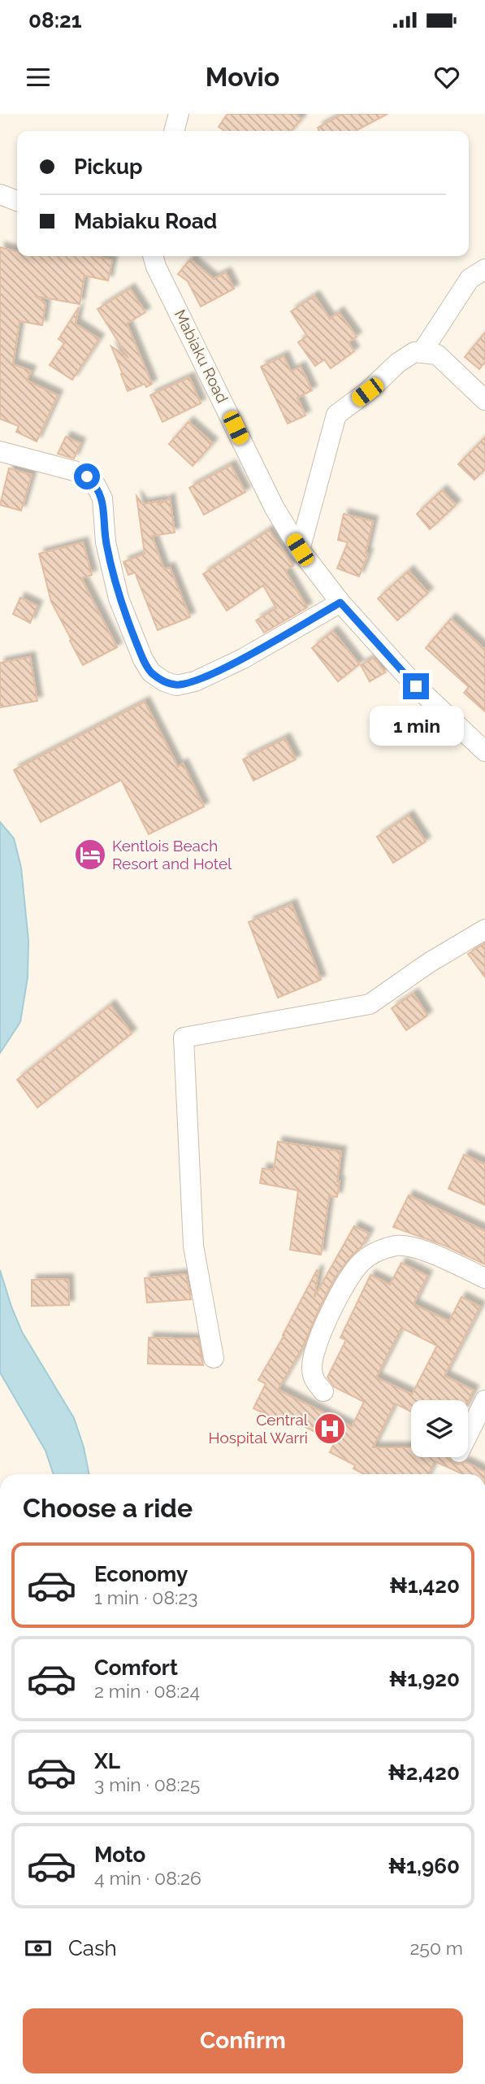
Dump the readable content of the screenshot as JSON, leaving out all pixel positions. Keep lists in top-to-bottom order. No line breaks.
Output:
{"streets":{"street":["Mabiaku Road"]},"places":{"hotel":["Kentlois Beach Resort and Hotel"],"hospital":["Central Hospital Warri"]},"page":{"status":"08:21","header":"Movio","banner":["Pickup","Mabiaku Road"],"bubble":"1 min","heading":"Choose a ride","list":[{"name":"Economy","note":"1 min · 08:23","value":"₦1,420"},{"name":"Comfort","note":"2 min · 08:24","value":"₦1,920"},{"name":"XL","note":"3 min · 08:25","value":"₦2,420"},{"name":"Moto","note":"4 min · 08:26","value":"₦1,960"}],"pay":["Cash","250 m"],"buttons":"Confirm"}}
